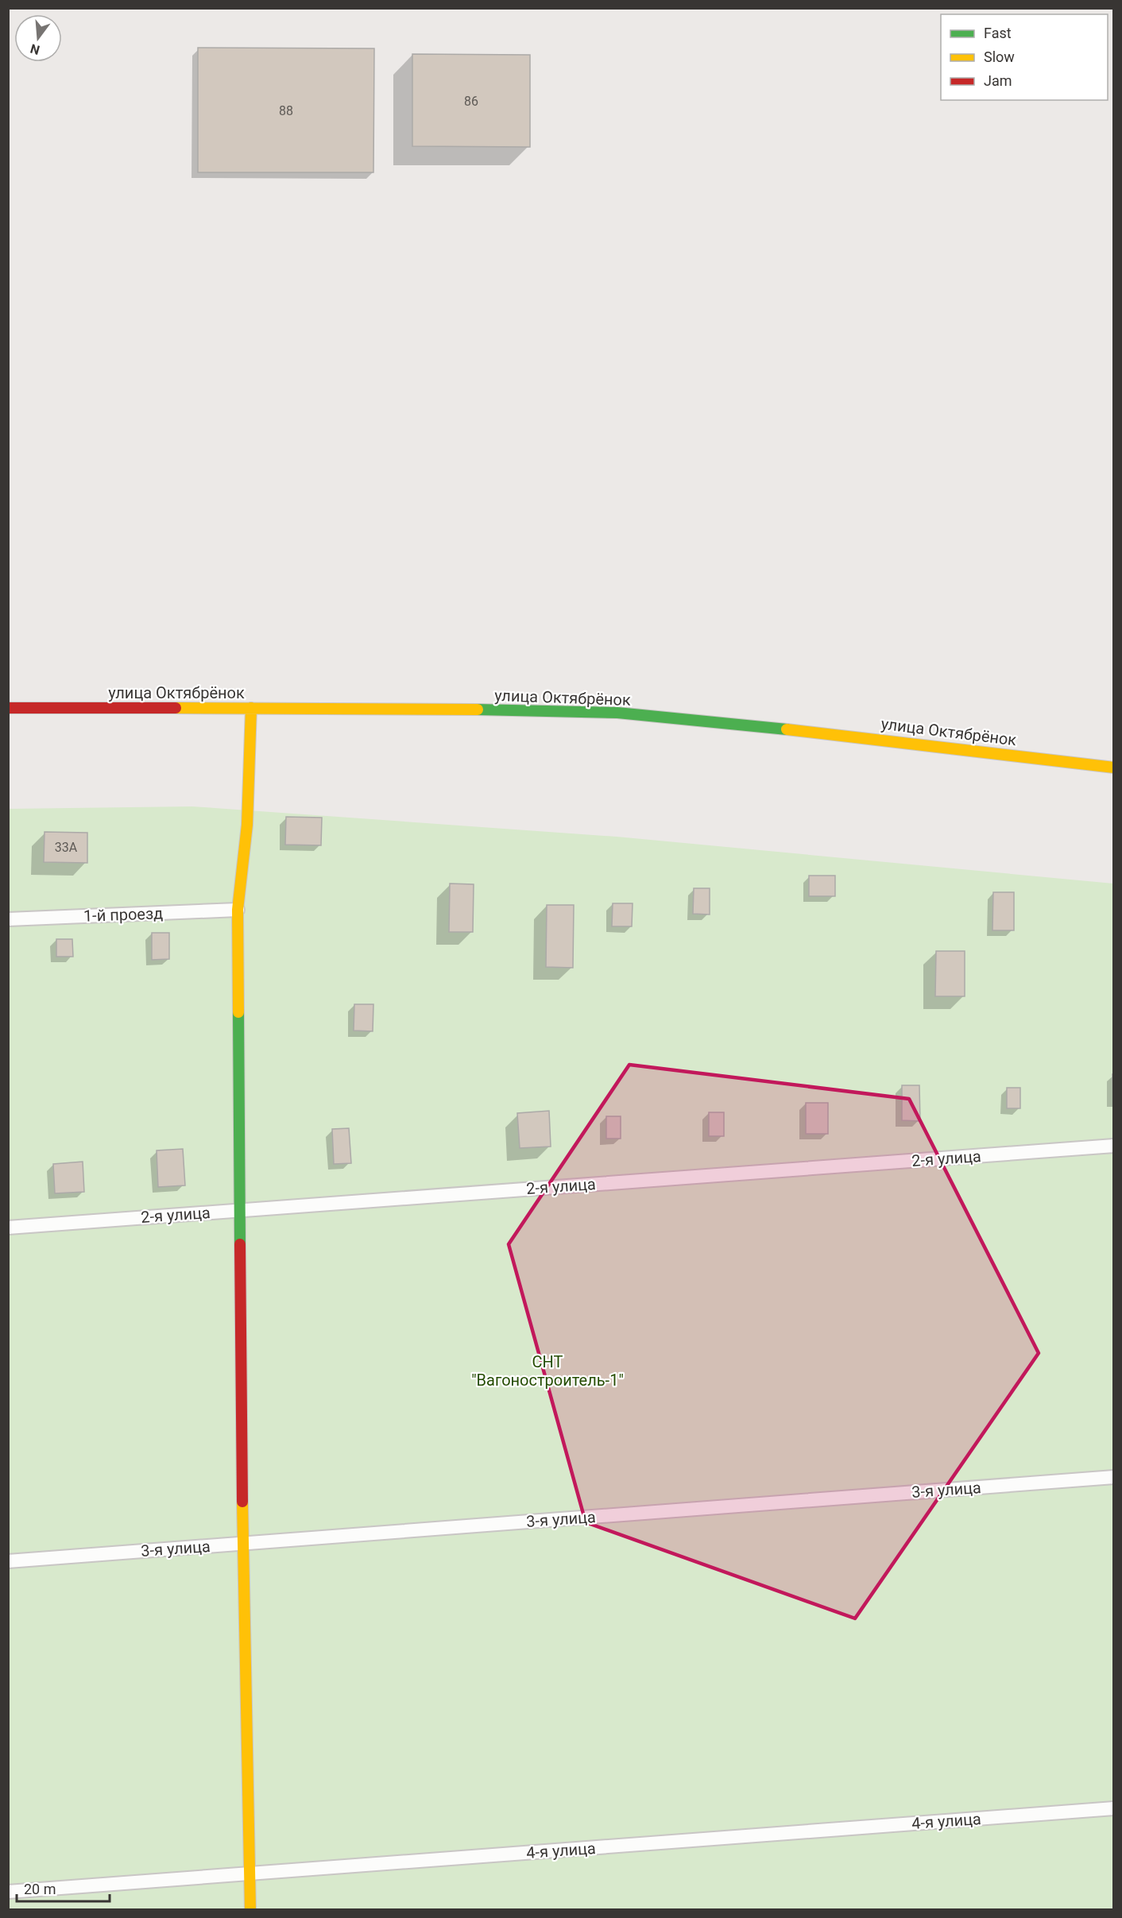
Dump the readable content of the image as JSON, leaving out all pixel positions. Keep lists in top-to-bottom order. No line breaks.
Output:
{"streets":{"street":["улица Октябрёнок"],"lane":["1-й проезд","2-я улица","3-я улица","4-я улица"]},"parks":["СНТ \"Вагоностроитель-1\""],"house_numbers":["86","88","33А"],"legend":["Fast","Slow","Jam"],"scale_bar":"20 m","north":"bottom"}
